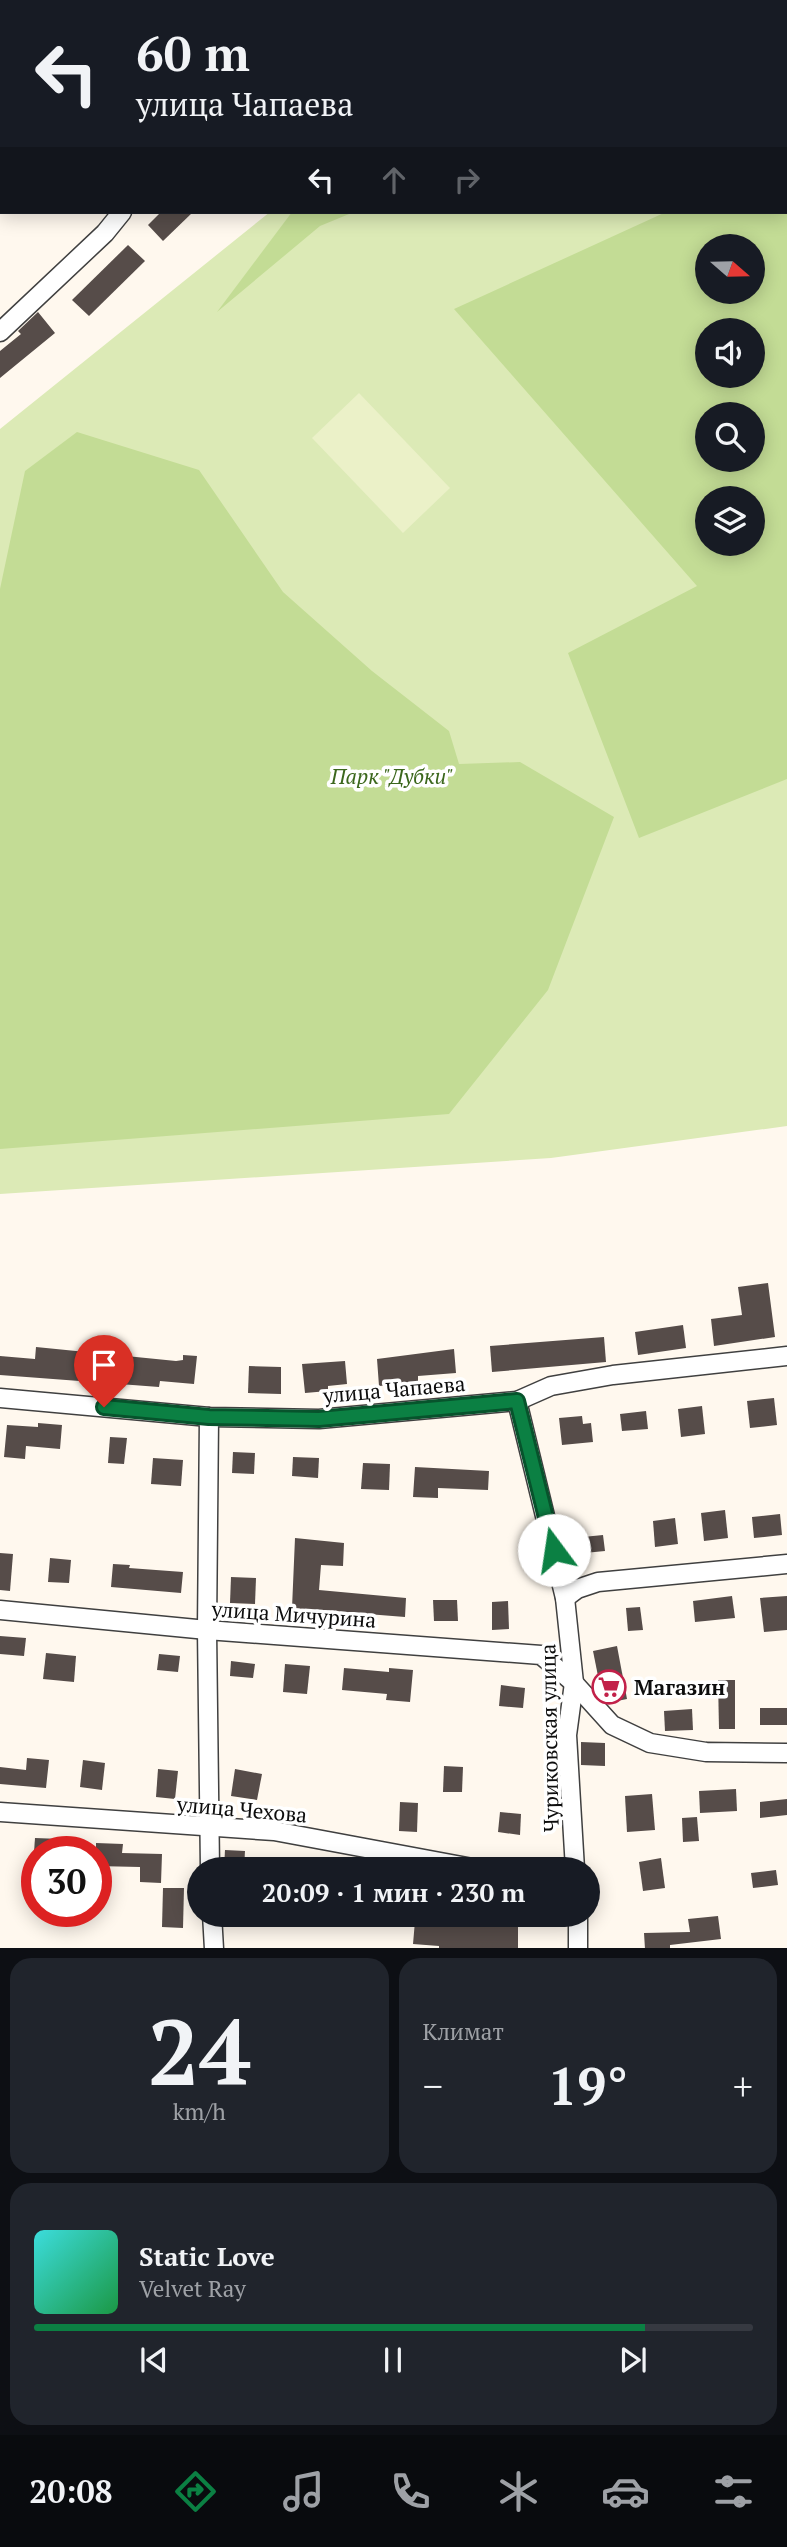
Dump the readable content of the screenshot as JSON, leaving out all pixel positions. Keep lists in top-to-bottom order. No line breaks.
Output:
{"streets":{"street":["улица Чапаева","улица Мичурина","Чуриковская улица","улица Чехова"]},"crossings":[["улица Чапаева","Чуриковская улица"],["улица Мичурина","Чуриковская улица"]],"parks":["Парк \"Дубки\""],"places":{"supermarket":["Магазин"]},"north":"right","page":{"turn":["60 m","улица Чапаева"],"limit":"30","trip":"20:09 · 1 мин · 230 m","tile":[["24","km/h"],"Климат"],"heat":["−","19°","+"],"song":["Static Love","Velvet Ray"],"tabs":"20:08"}}
